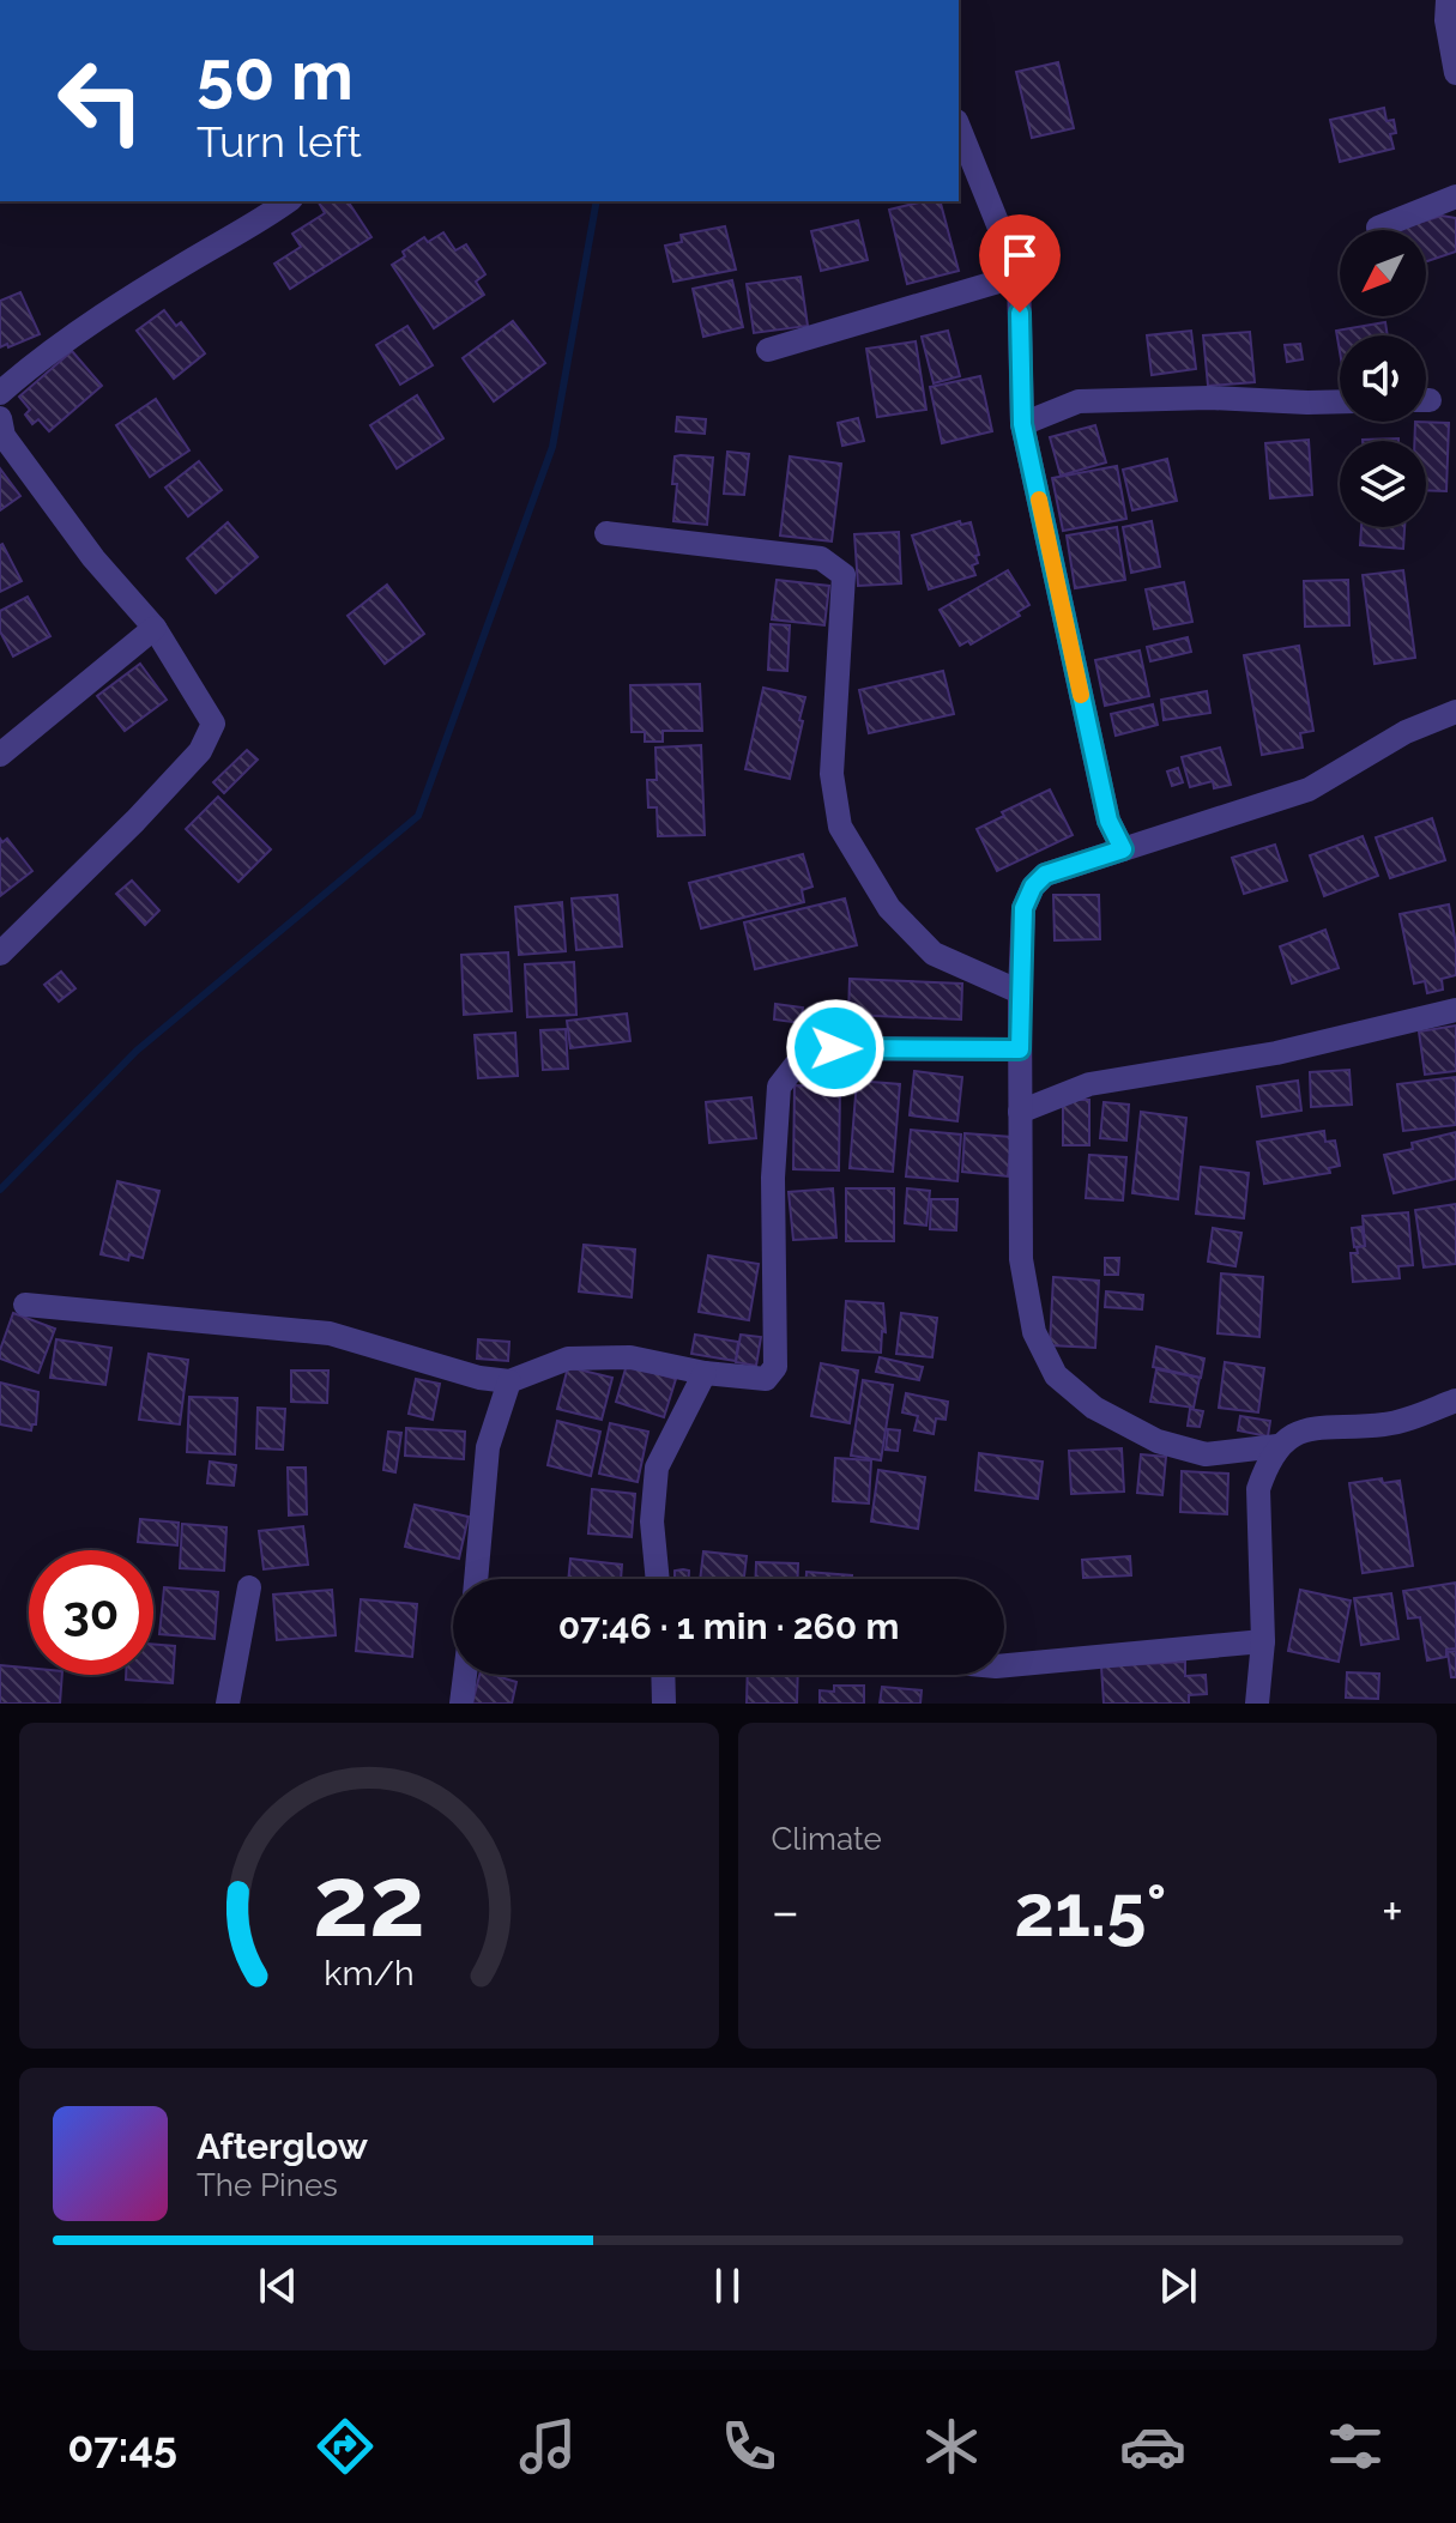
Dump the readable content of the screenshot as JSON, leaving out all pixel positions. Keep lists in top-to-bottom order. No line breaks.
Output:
{"north":"bottom left","page":{"turn":["50 m","Turn left"],"limit":"30","trip":"07:46 · 1 min · 260 m","tile":"Climate","heat":["−","21.5°","+"],"song":["Afterglow","The Pines"],"tabs":"07:45","gauge":["22","km/h"]}}
